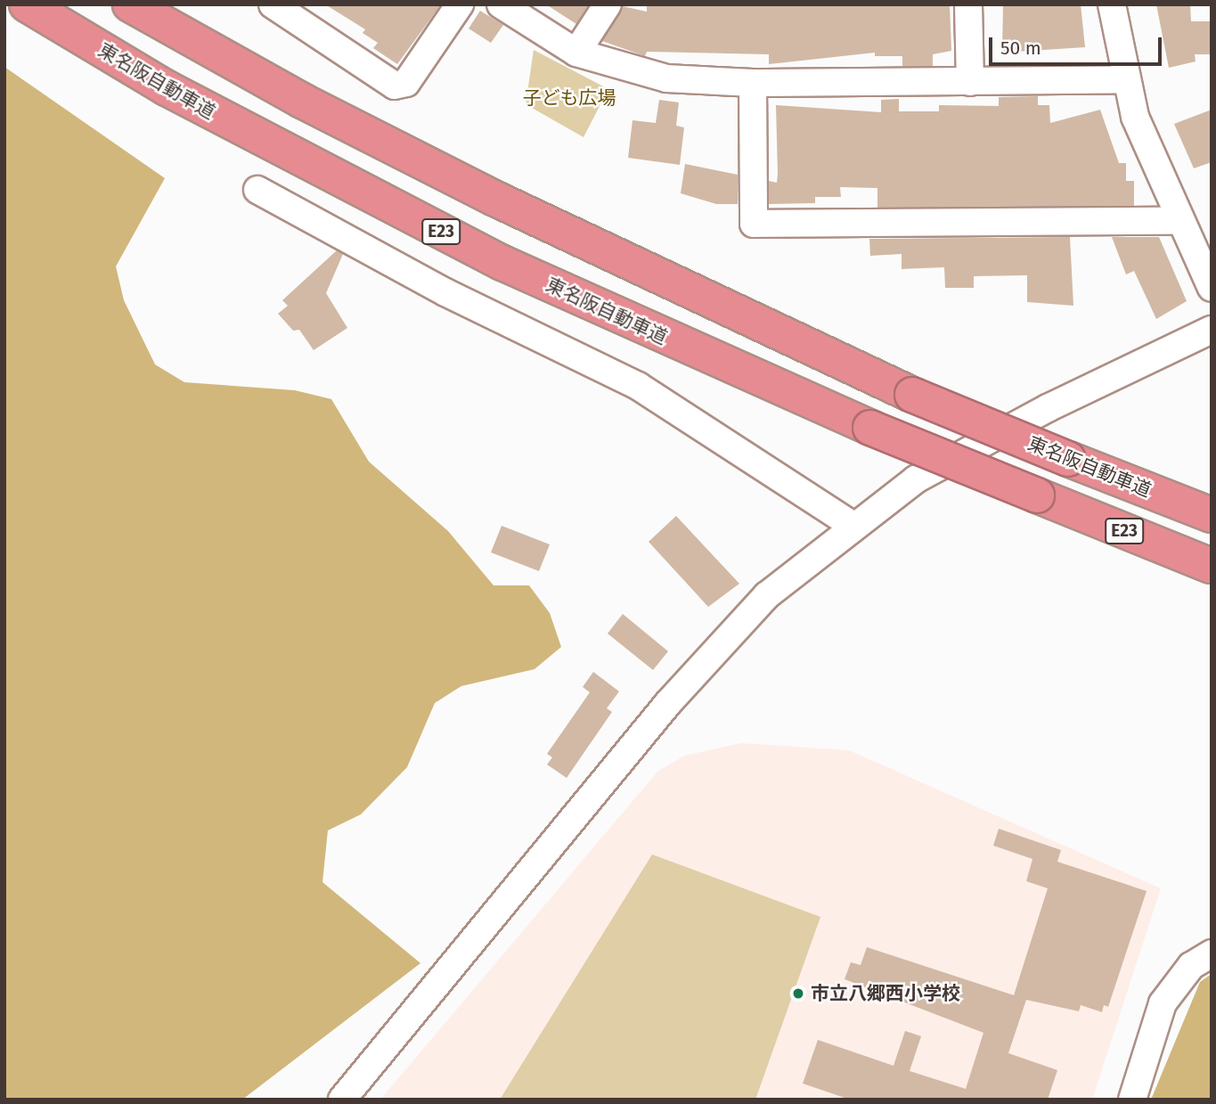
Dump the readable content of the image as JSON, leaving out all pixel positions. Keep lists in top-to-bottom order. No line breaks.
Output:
{"streets":{"highway":["東名阪自動車道","E23"]},"parks":["子ども広場"],"places":["市立八郷西小学校"],"scale_bar":"50 m"}
